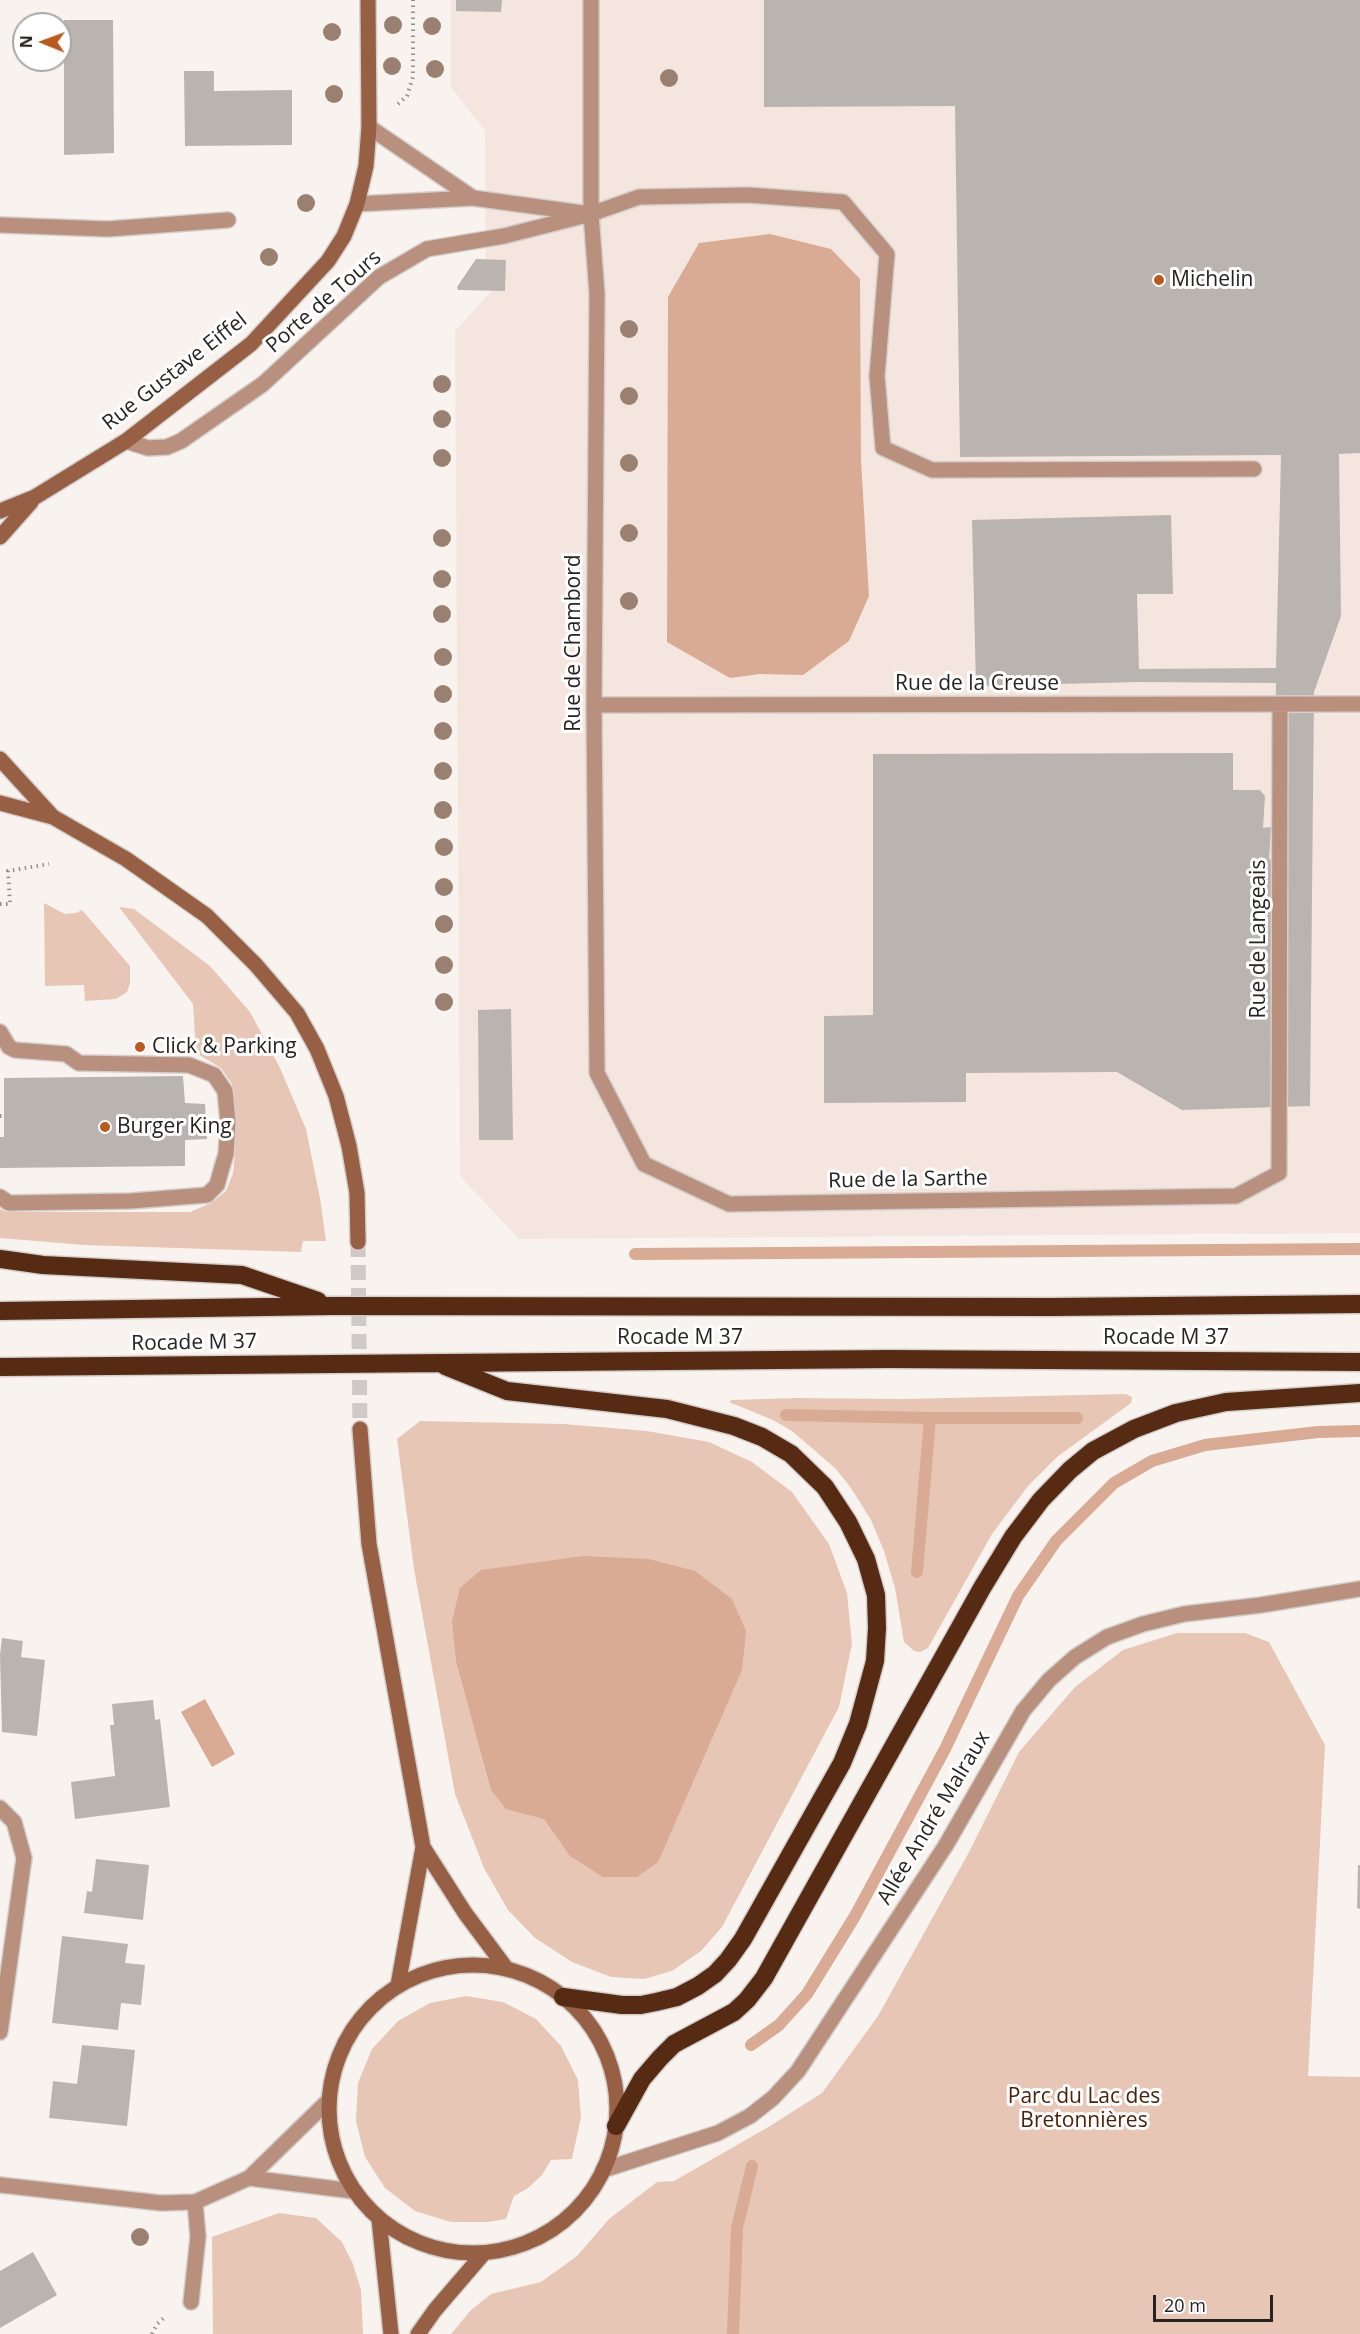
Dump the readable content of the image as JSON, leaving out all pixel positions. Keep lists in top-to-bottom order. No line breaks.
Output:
{"streets":{"highway":["Rocade M 37"],"street":["Porte de Tours","Rue Gustave Eiffel","Rue de Chambord","Rue de la Creuse","Rue de Langeais","Rue de la Sarthe","Allée André Malraux"]},"crossings":[["Porte de Tours","Rue Gustave Eiffel"],["Porte de Tours","Rue de Chambord"],["Rue de Chambord","Rue de la Creuse"],["Rue de Chambord","Rue de la Sarthe"],["Rue de la Creuse","Rue de Langeais"],["Rue de Langeais","Rue de la Sarthe"]],"parks":["Parc du Lac des Bretonnières"],"places":["Michelin","Click & Parking","Burger King"],"scale_bar":"20 m","north":"left"}
